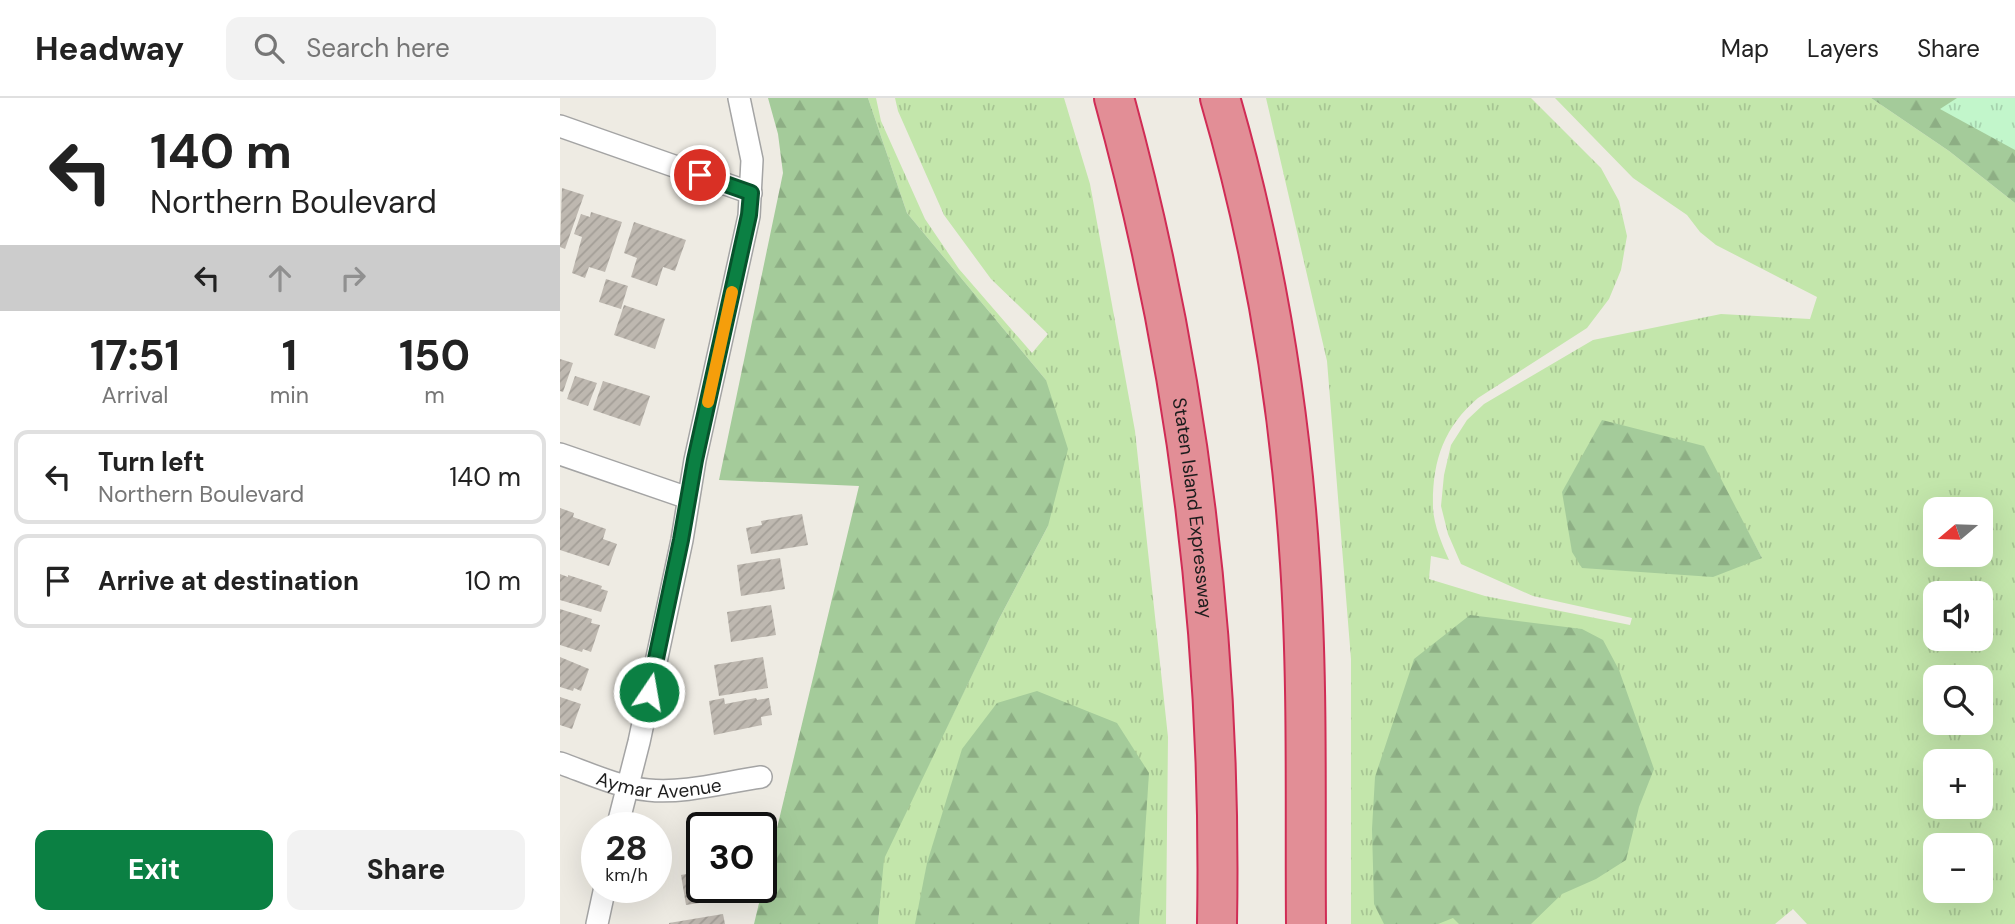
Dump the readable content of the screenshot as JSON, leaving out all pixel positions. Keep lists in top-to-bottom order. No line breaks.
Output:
{"streets":{"highway":["Staten Island Expressway"],"street":["Aymar Avenue"]},"north":"left","page":{"header":"Headway","search":"Search here","nav":["Map","Layers","Share"],"turn":["140 m","Northern Boulevard"],"eta":["17:51","Arrival","1","min","150","m"],"list":[{"name":"Turn left","note":"Northern Boulevard","value":"140 m"},{"name":"Arrive at destination","value":"10 m"}],"map_buttons":["+","−"],"speed":"28 km/h","limit":"30","buttons":["Exit","Share"]}}
